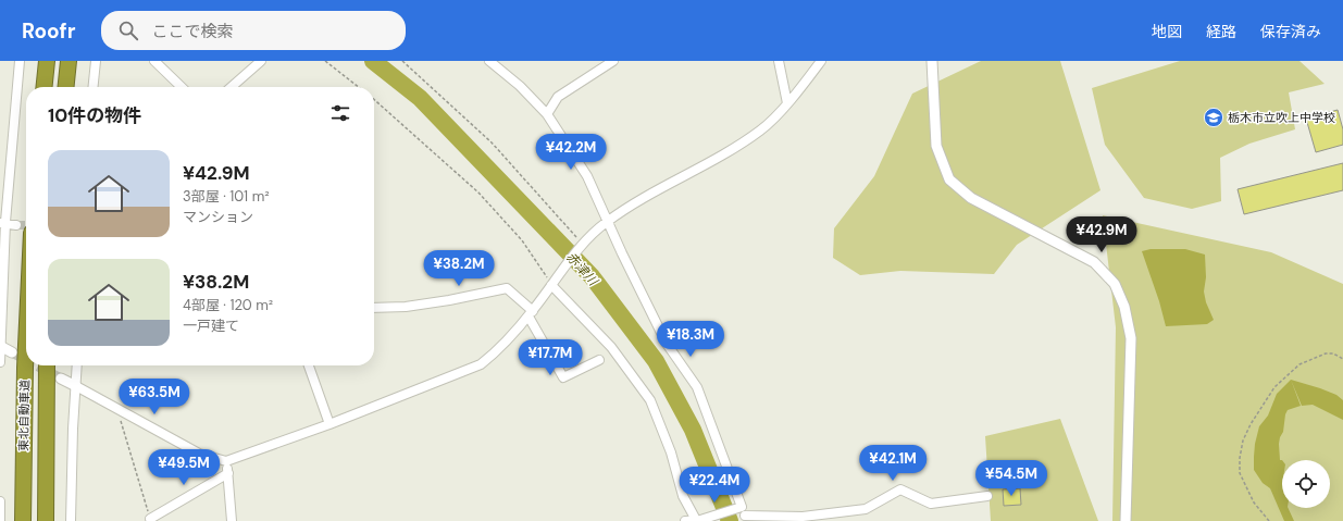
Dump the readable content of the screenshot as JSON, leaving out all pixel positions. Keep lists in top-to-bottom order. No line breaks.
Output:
{"streets":{"highway":["東北自動車道"]},"water":["赤津川"],"places":{"school or university":["栃木市立吹上中学校"]},"page":{"header":"Roofr","search":"ここで検索","nav":["地図","経路","保存済み"],"heading":"10件の物件","price":["¥42.2M","¥42.9M","¥38.2M","¥18.3M","¥17.7M","¥63.5M","¥42.1M","¥49.5M","¥54.5M","¥22.4M"],"list":[{"name":"¥42.9M","note":"3部屋 · 101 m² · マンション"},{"name":"¥38.2M","note":"4部屋 · 120 m² · 一戸建て"}]}}
